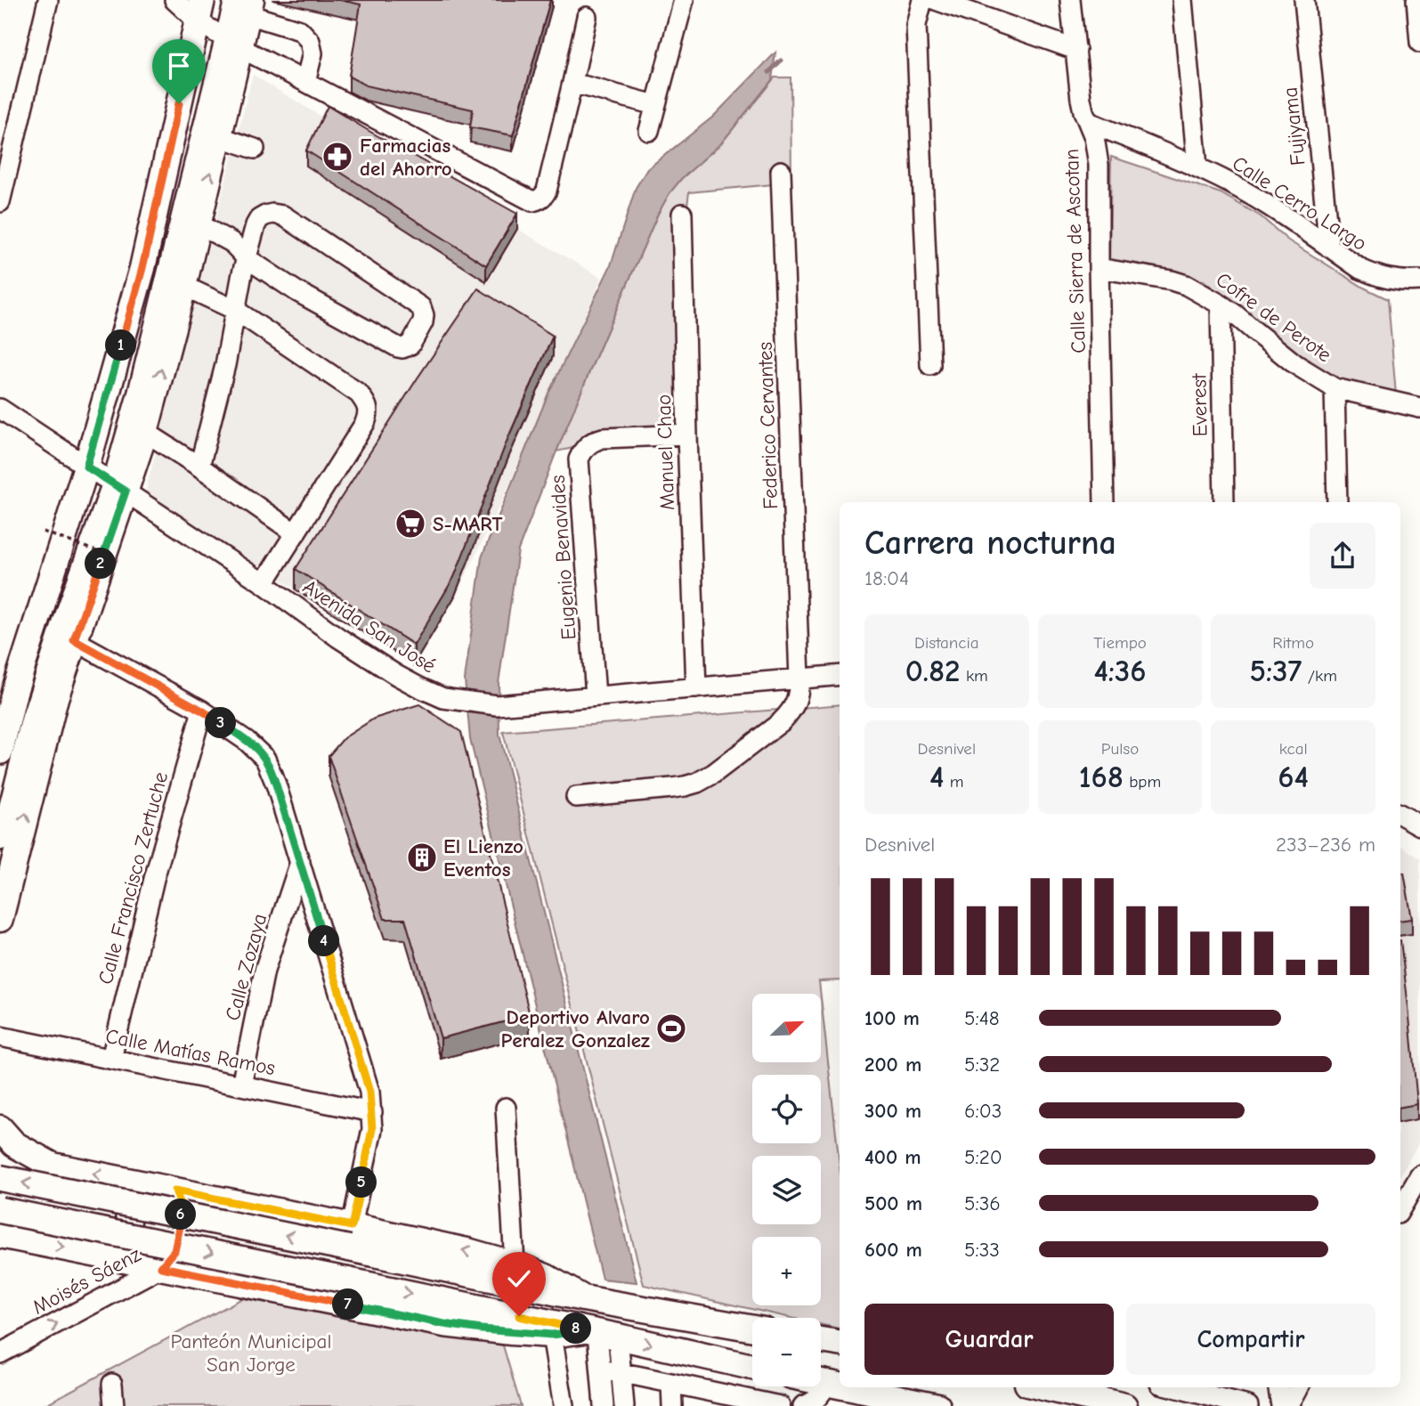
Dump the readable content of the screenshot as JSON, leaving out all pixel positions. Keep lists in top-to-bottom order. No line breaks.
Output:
{"streets":{"street":["Fujiyama","Calle Cerro Largo","Calle Sierra de Ascotan","Cofre de Perote","Everest","Federico Cervantes","Manuel Chao","Eugenio Benavides","Avenida San José","Calle Francisco Zertuche","Calle Zozaya","Calle Matías Ramos","Moisés Sáenz"]},"crossings":[["Fujiyama","Calle Cerro Largo"],["Calle Cerro Largo","Calle Sierra de Ascotan"],["Calle Sierra de Ascotan","Cofre de Perote"],["Cofre de Perote","Everest"],["Federico Cervantes","Avenida San José"],["Manuel Chao","Eugenio Benavides"],["Manuel Chao","Avenida San José"],["Eugenio Benavides","Avenida San José"],["Calle Francisco Zertuche","Calle Matías Ramos"],["Calle Zozaya","Calle Matías Ramos"]],"one_way":["Moisés Sáenz"],"parks":["Panteón Municipal San Jorge"],"places":{"pharmacy":["Farmacias del Ahorro"],"supermarket":["S-MART"],"building":["El Lienzo Eventos"],"sports":["Deportivo Alvaro Peralez Gonzalez"]},"north":"top right","page":{"pins":["1","2","3","4","5","6","7","8"],"heading":["Carrera nocturna","18:04"],"stats":[["Distancia","0.82 km"],["Tiempo","4:36"],["Ritmo","5:37 /km"],["Desnivel","4 m"],["Pulso","168 bpm"],["kcal","64"]],"chart":["Desnivel","233–236 m"],"map_buttons":["+","−"],"list":[{"name":"100 m","note":"5:48"},{"name":"200 m","note":"5:32"},{"name":"300 m","note":"6:03"},{"name":"400 m","note":"5:20"},{"name":"500 m","note":"5:36"},{"name":"600 m","note":"5:33"}],"buttons":["Guardar","Compartir"]}}
